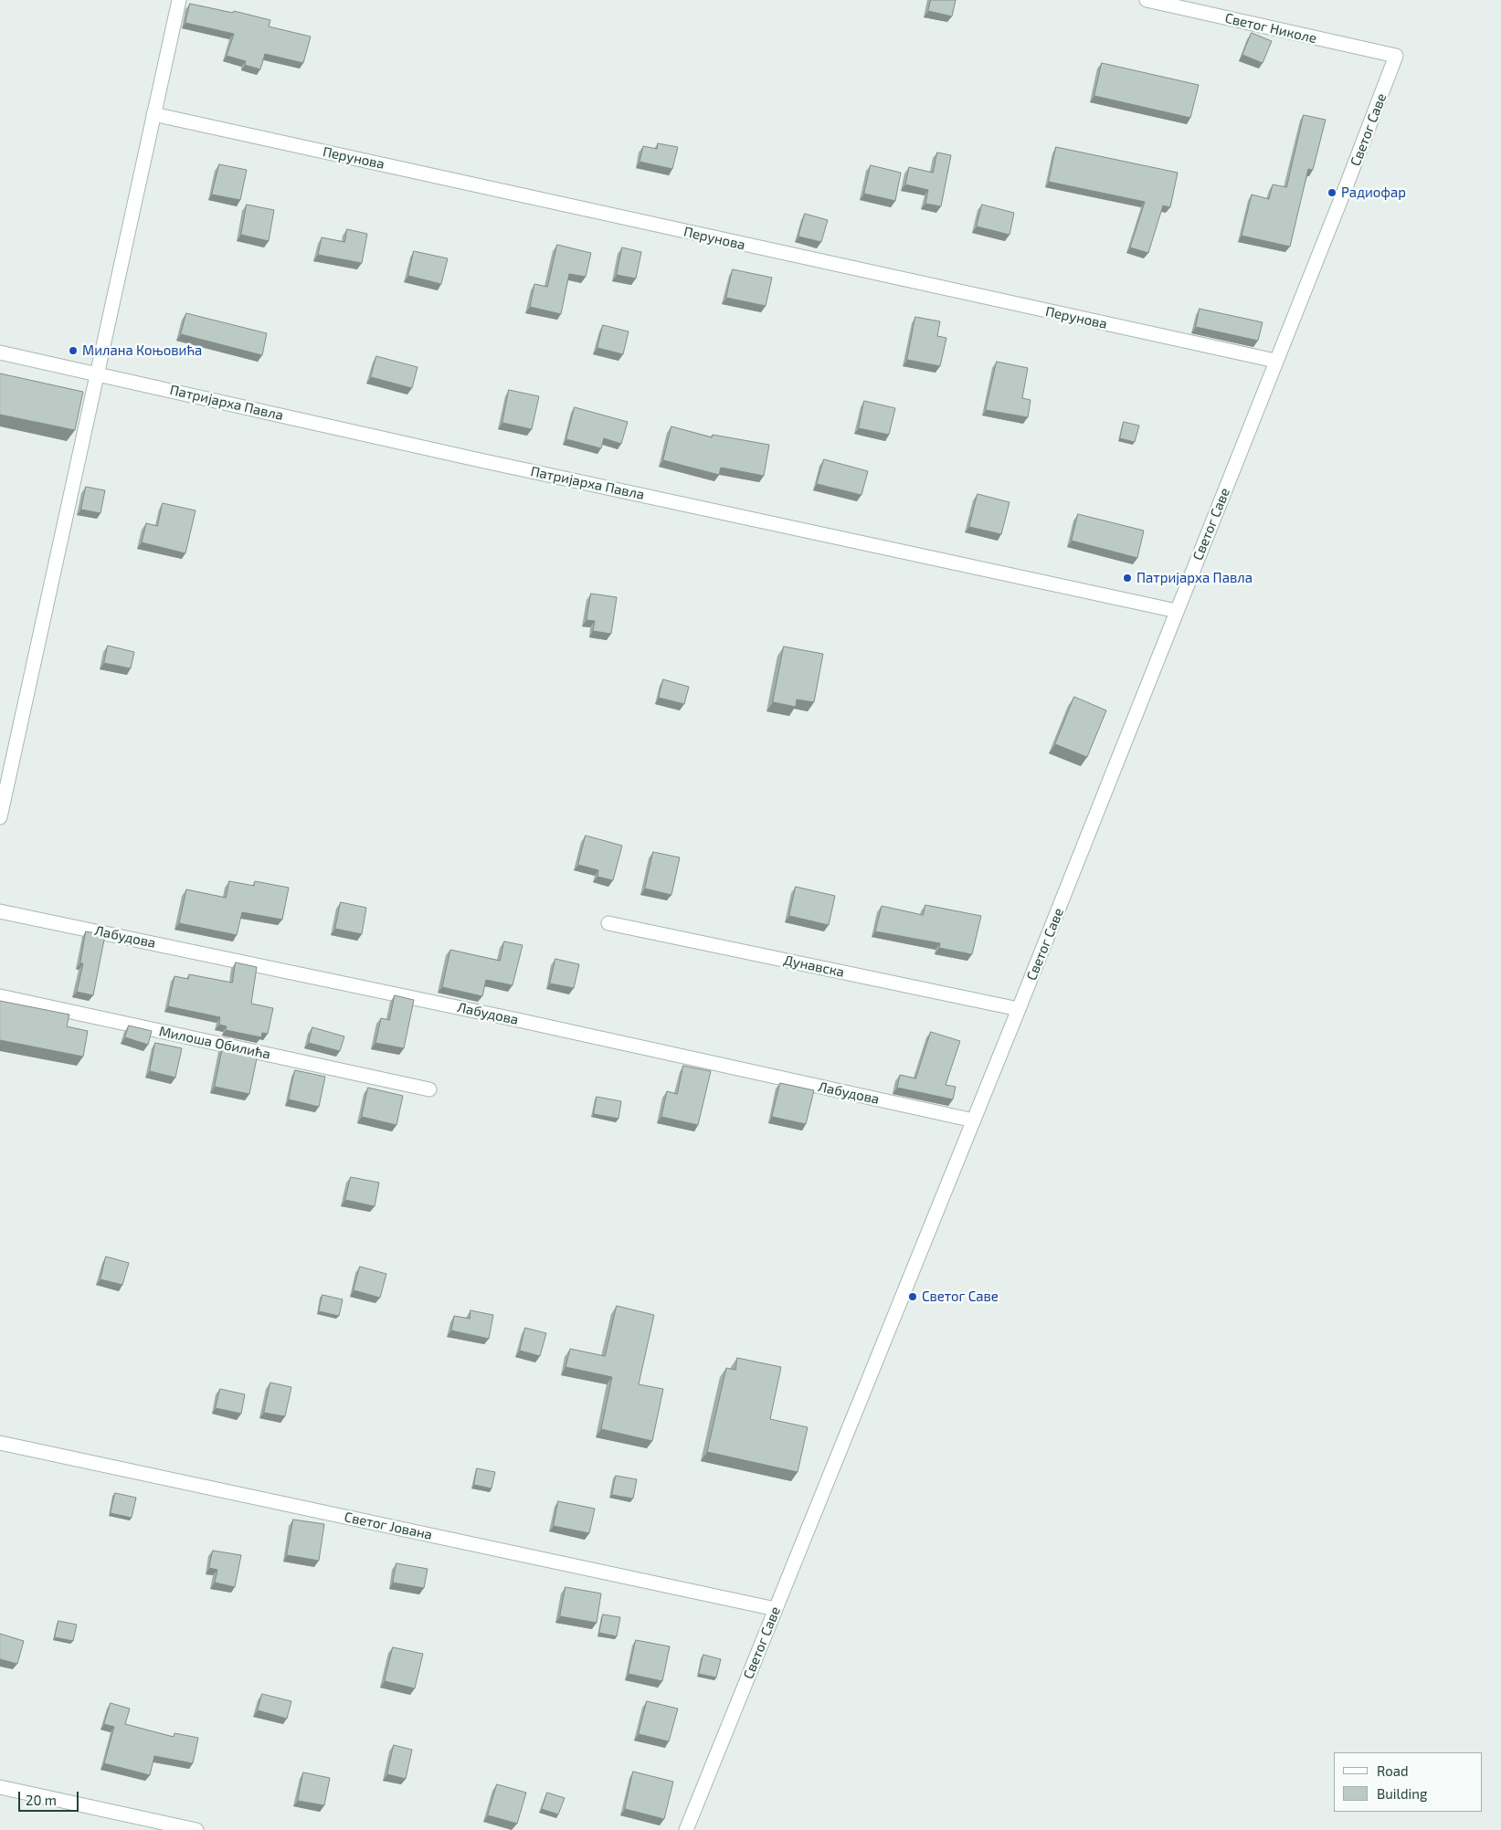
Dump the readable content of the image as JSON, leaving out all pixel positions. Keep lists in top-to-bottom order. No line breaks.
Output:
{"streets":{"street":["Светог Николе","Светог Саве","Перунова","Патријарха Павла","Лабудова","Дунавска","Милоша Обилића","Светог Јована"]},"crossings":[["Светог Николе","Светог Саве"],["Светог Саве","Перунова"],["Светог Саве","Патријарха Павла"],["Светог Саве","Лабудова"],["Светог Саве","Дунавска"],["Светог Саве","Светог Јована"]],"places":["Радиофар","Милана Коњовића","Патријарха Павла","Светог Саве"],"legend":["Road","Building"],"scale_bar":"20 m"}
